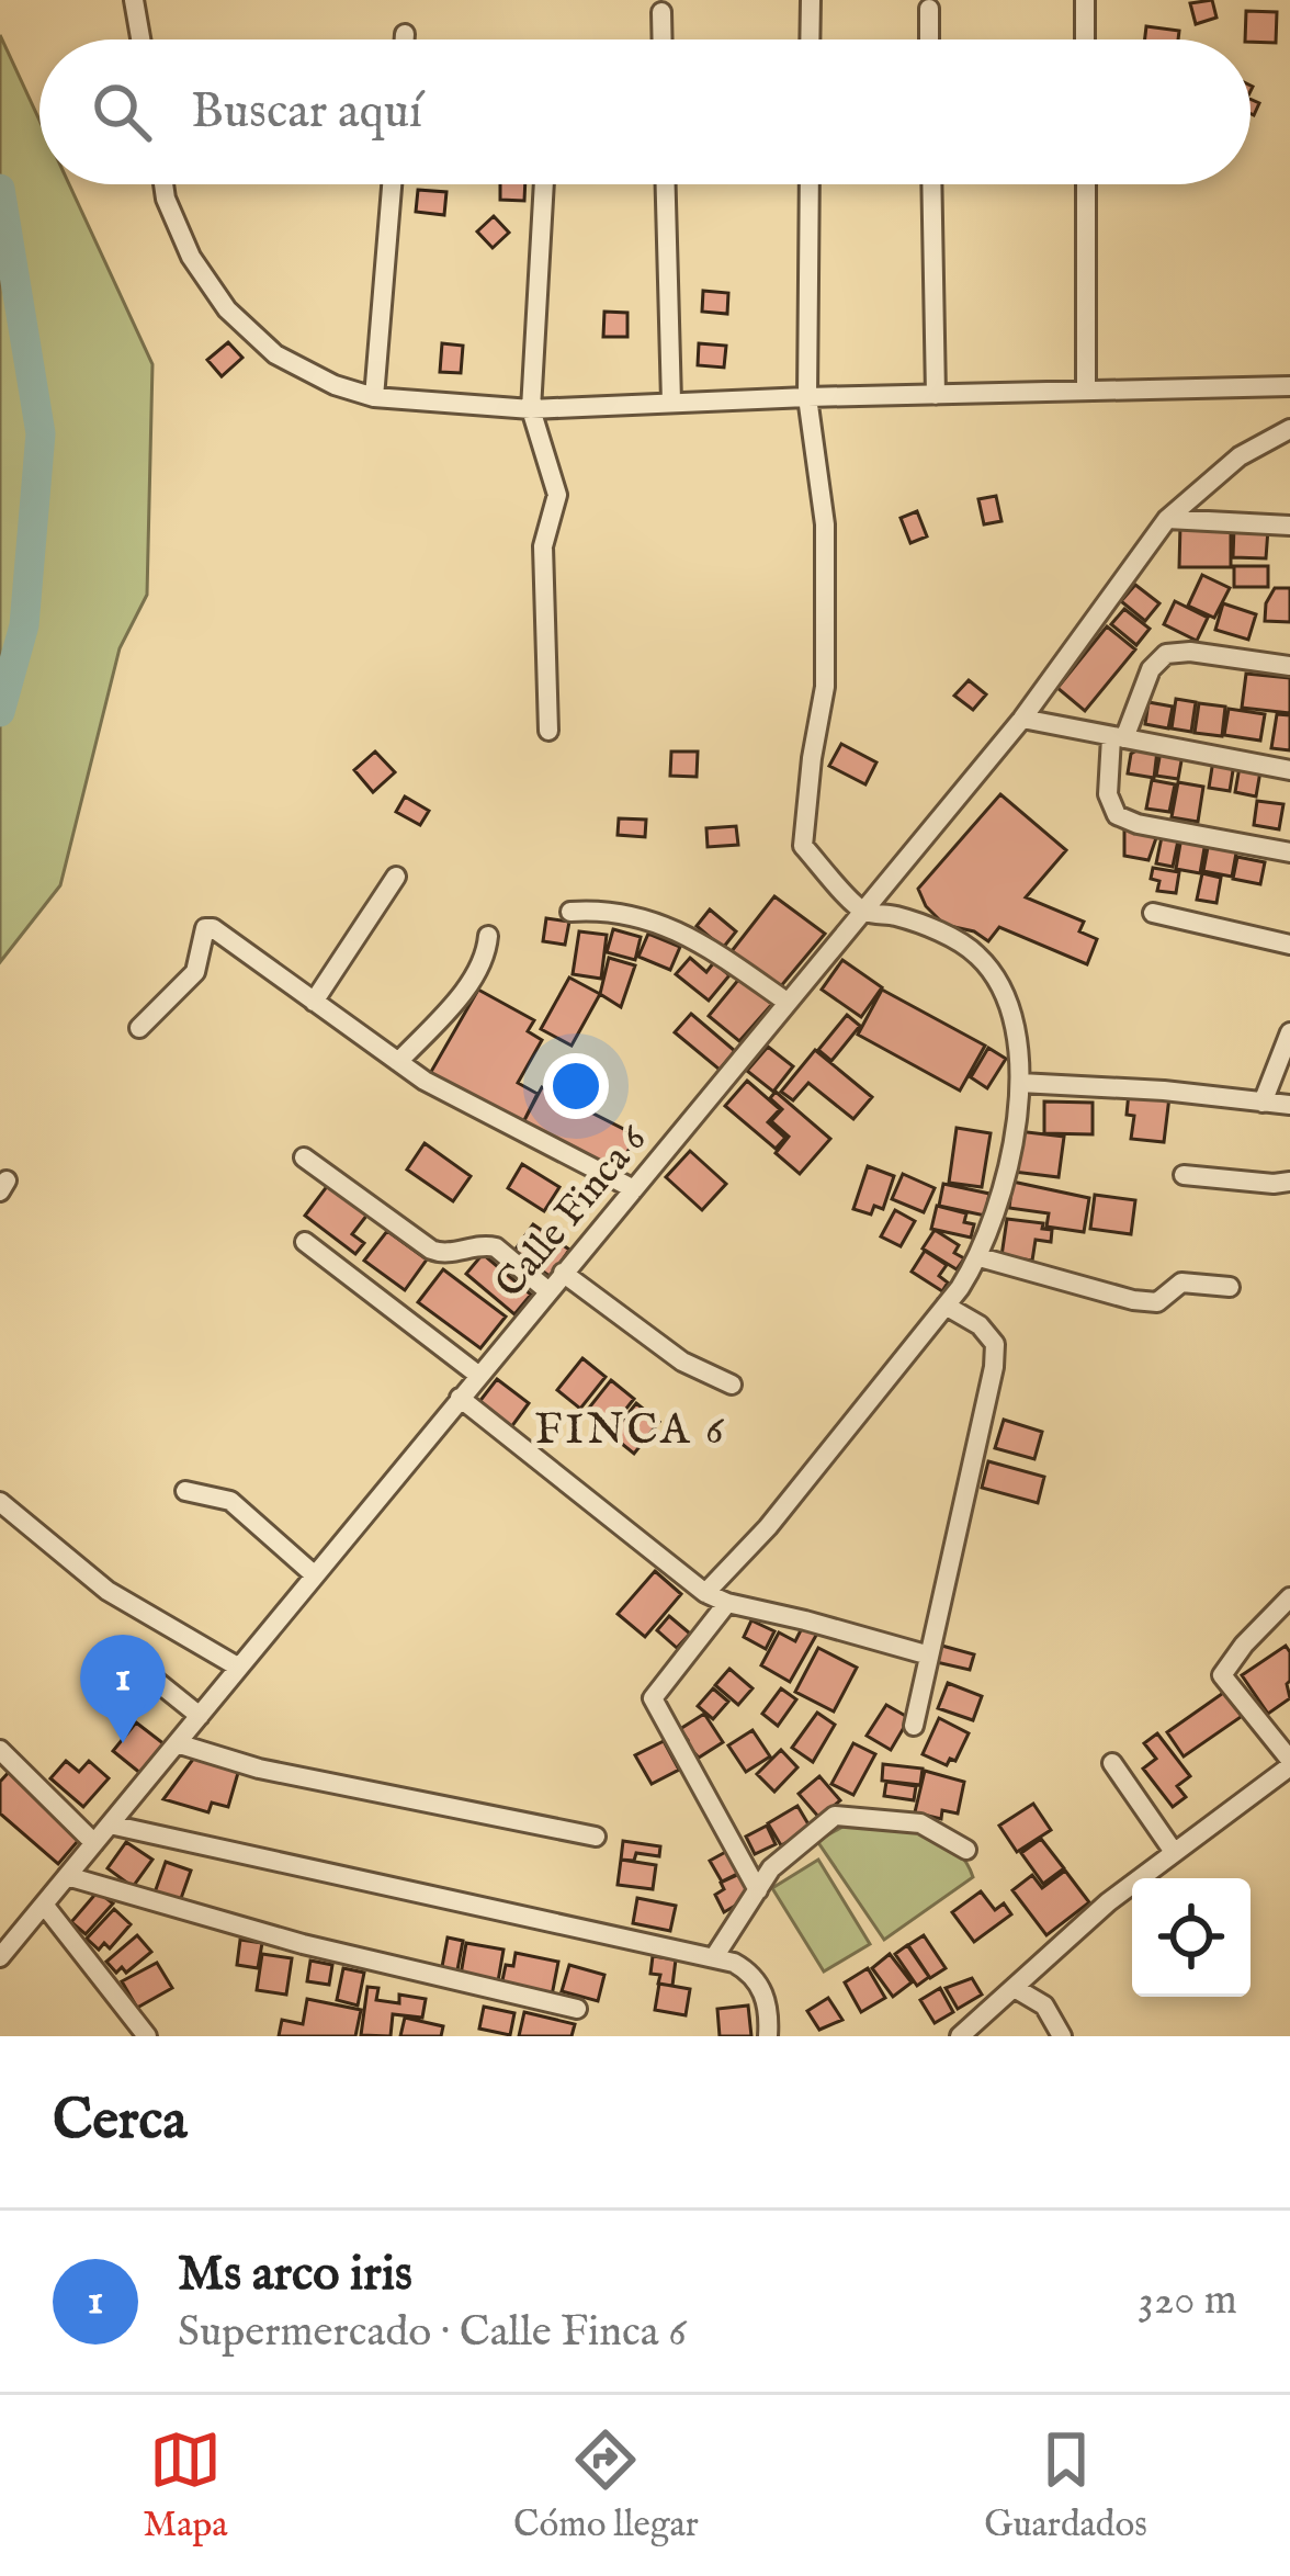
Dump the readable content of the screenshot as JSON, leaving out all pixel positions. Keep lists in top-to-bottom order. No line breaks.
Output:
{"streets":{"street":["Calle Finca 6"]},"districts":["FINCA 6"],"page":{"search":"Buscar aquí","pins":"1","heading":"Cerca","list":[{"mark":"1","name":"Ms arco iris","note":"Supermercado · Calle Finca 6","value":"320 m"}],"nav":["Mapa","Cómo llegar","Guardados"]}}
